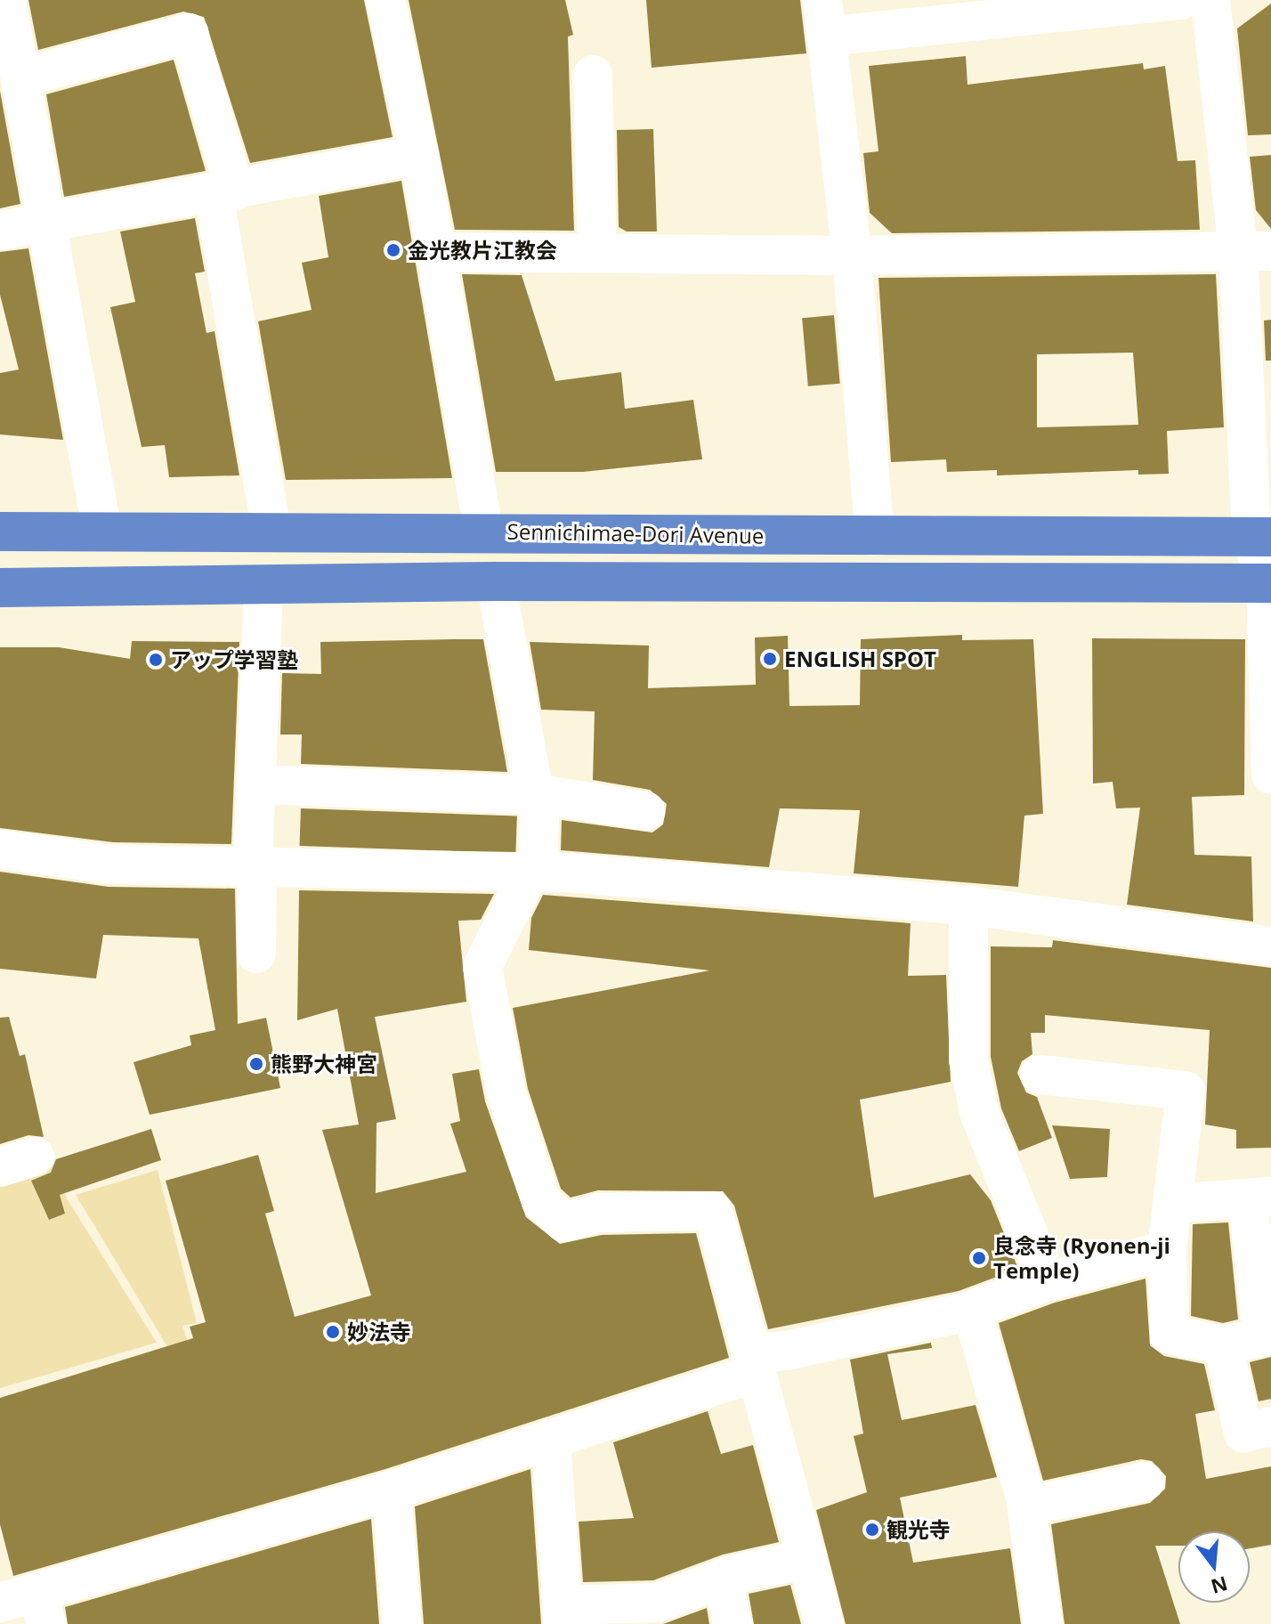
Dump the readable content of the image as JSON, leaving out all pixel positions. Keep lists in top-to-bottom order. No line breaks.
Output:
{"streets":{"highway":["Sennichimae-Dori Avenue"]},"places":["金光教片江教会","ENGLISH SPOT","アップ学習塾","熊野大神宮","良念寺 (Ryonen-ji Temple)","妙法寺","観光寺"],"north":"bottom"}
